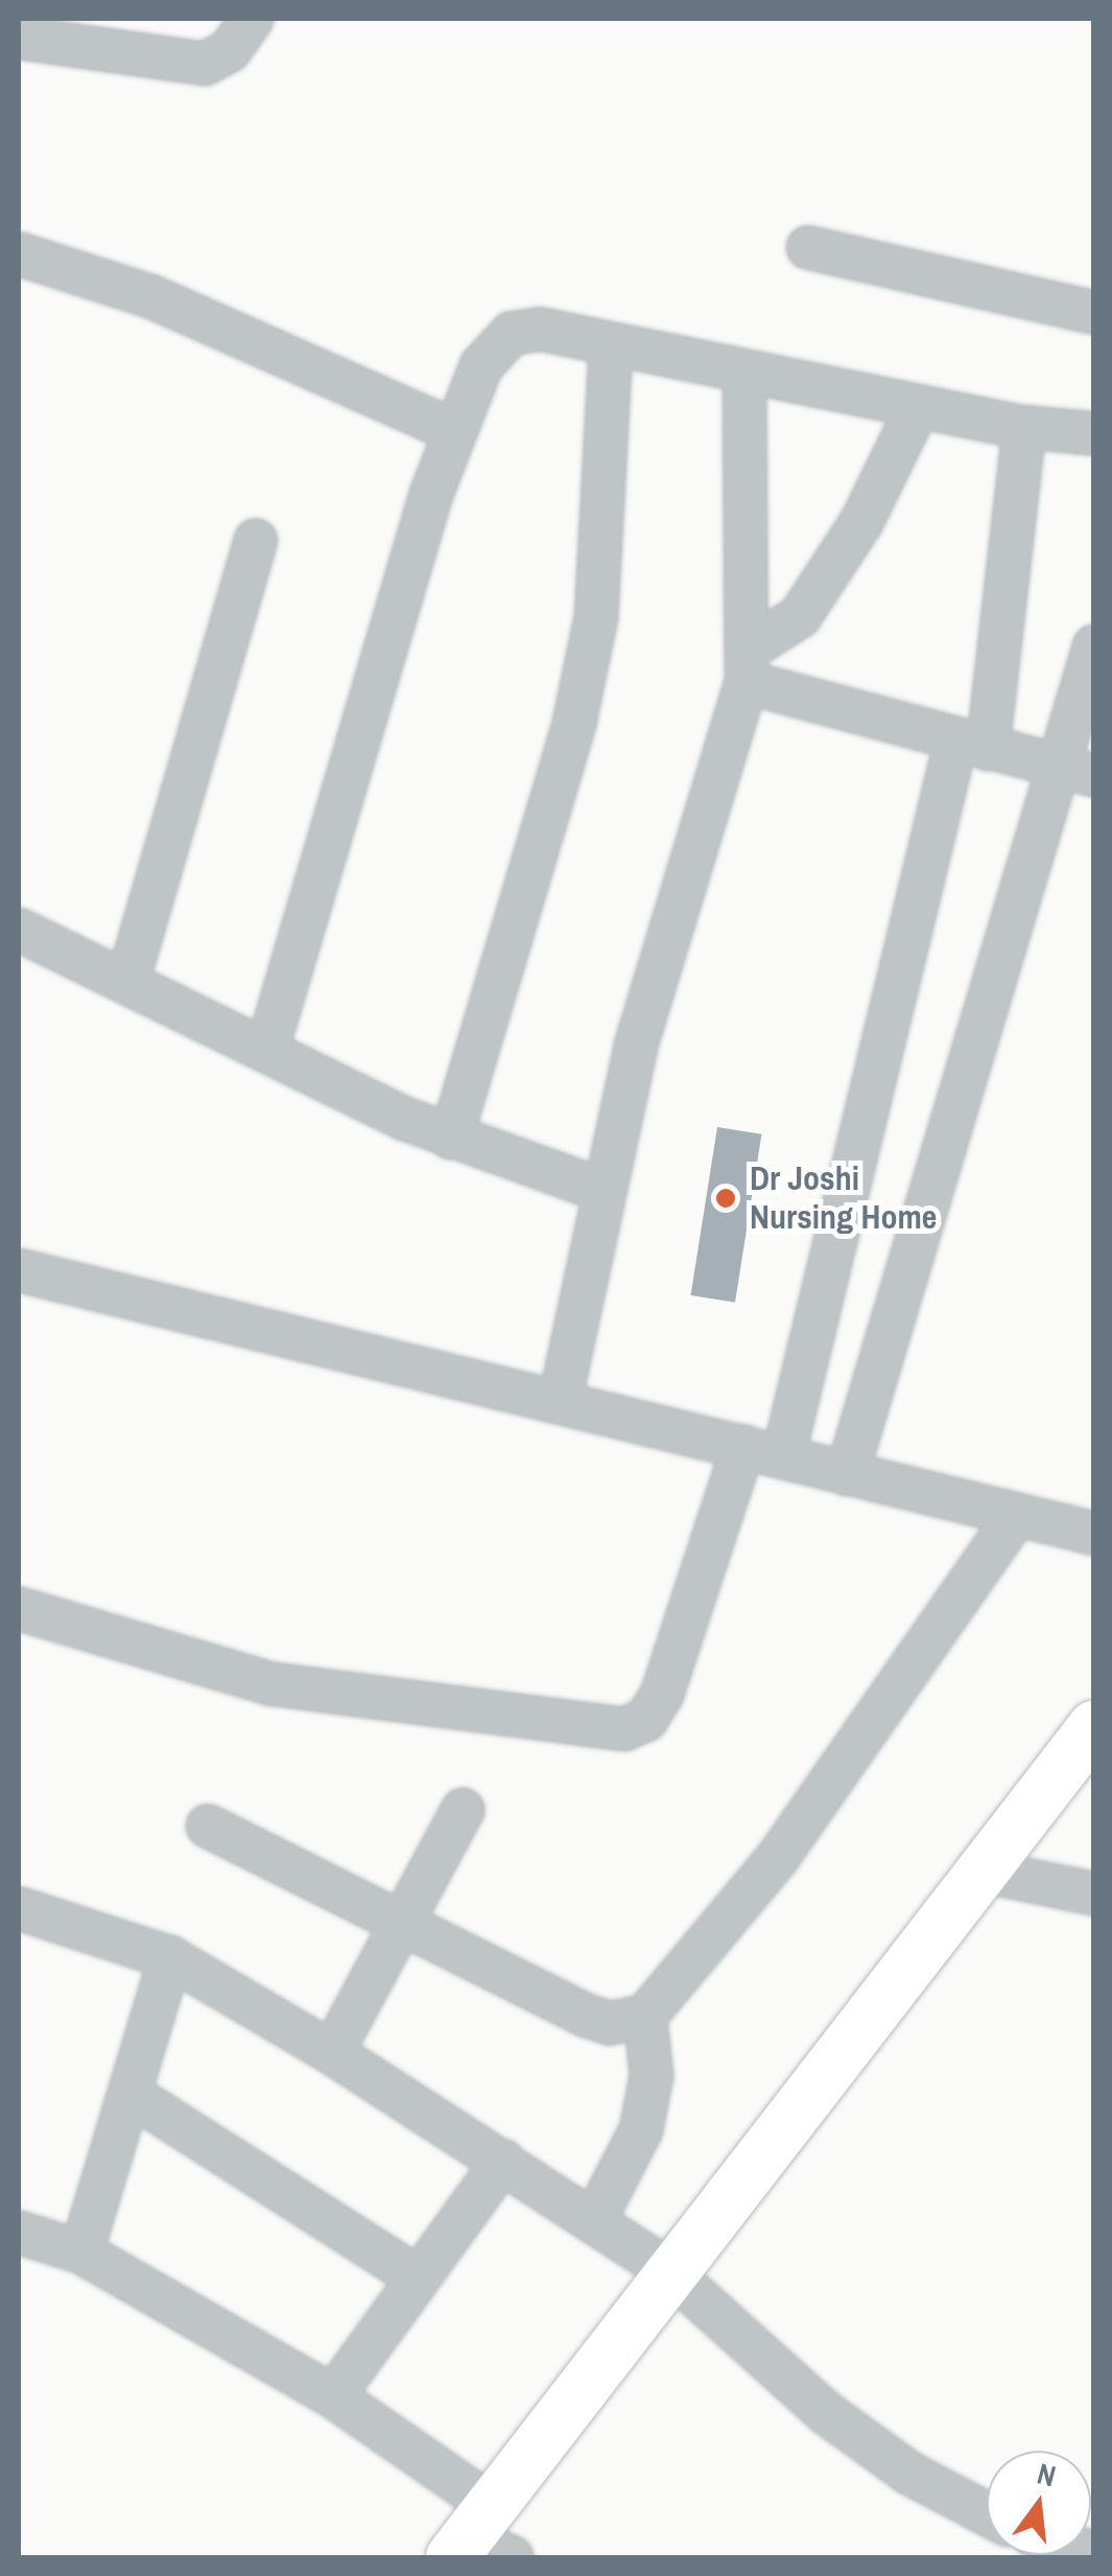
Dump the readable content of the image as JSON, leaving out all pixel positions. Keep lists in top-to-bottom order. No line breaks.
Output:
{"places":["Dr Joshi Nursing Home"],"north":"top"}
